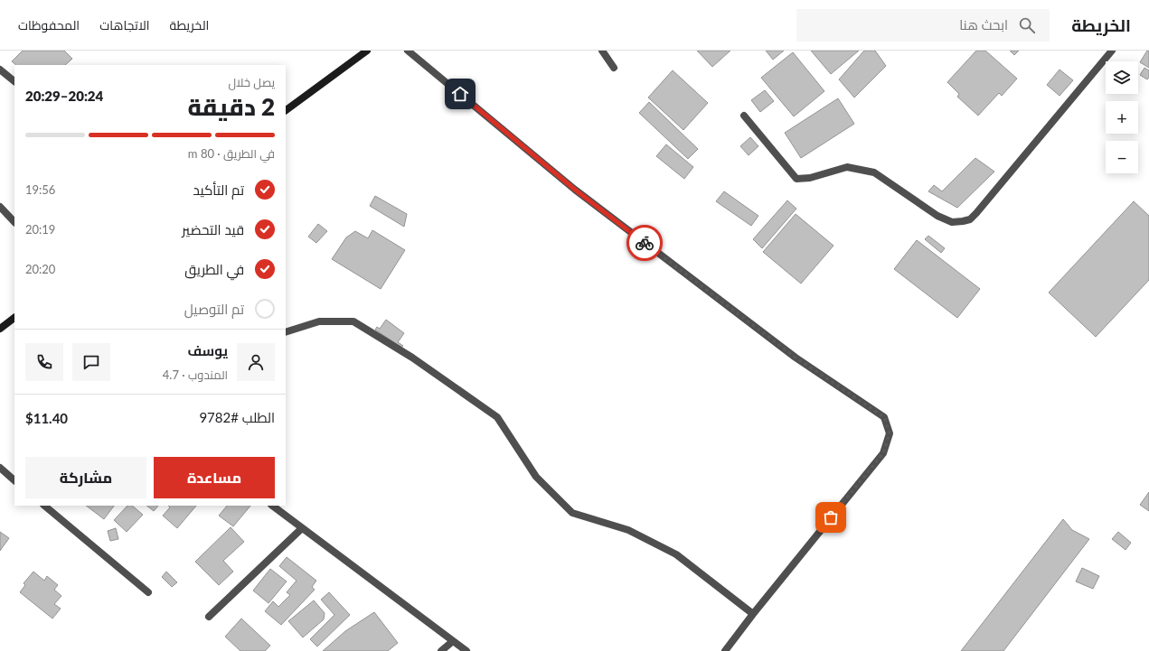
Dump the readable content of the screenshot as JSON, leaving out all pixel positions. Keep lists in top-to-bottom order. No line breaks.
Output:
{"page":{"header":"الخريطة","search":"ابحث هنا","nav":["الخريطة","الاتجاهات","المحفوظات"],"map_buttons":["+","−"],"heading":["2 دقيقة","يصل خلال","20:24–20:29"],"panel":["يوسف","المندوب · 4.7","الطلب #9782","$11.40"],"bar":"في الطريق · 80 m","list":[["تم التأكيد","19:56"],["قيد التحضير","20:19"],["في الطريق","20:20"],"تم التوصيل"],"buttons":["مساعدة","مشاركة"]}}
